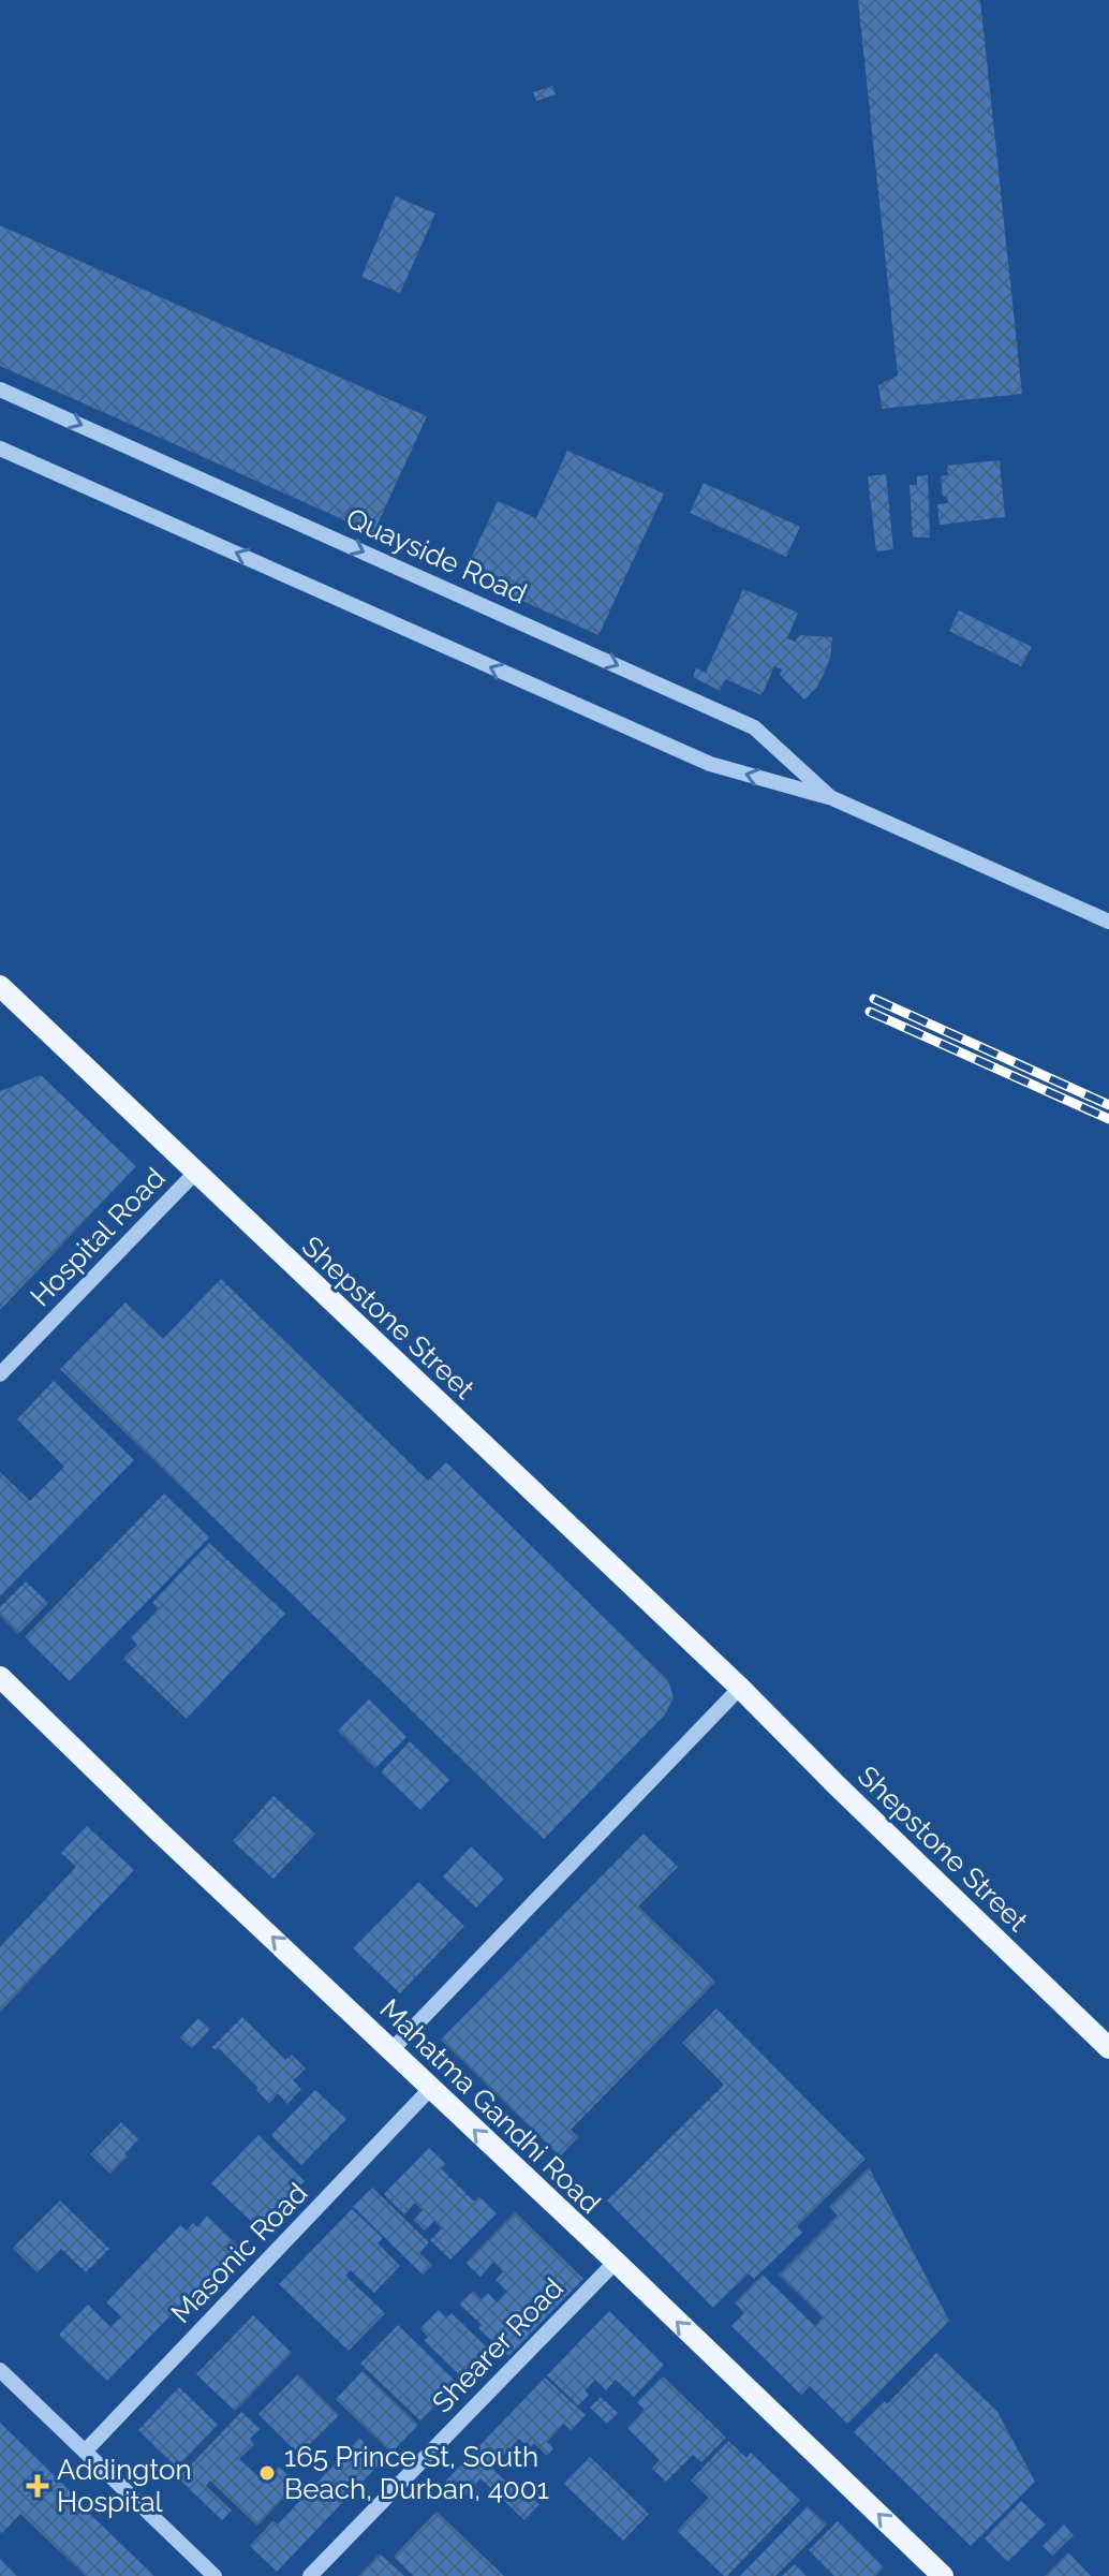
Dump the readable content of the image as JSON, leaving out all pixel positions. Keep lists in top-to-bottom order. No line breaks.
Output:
{"streets":{"main road":["Shepstone Street","Mahatma Gandhi Road"],"street":["Quayside Road","Hospital Road","Masonic Road","Shearer Road"]},"crossings":[["Hospital Road","Shepstone Street"],["Mahatma Gandhi Road","Masonic Road"],["Mahatma Gandhi Road","Shearer Road"]],"one_way":["Mahatma Gandhi Road"],"places":{"other":["165 Prince St, South Beach, Durban, 4001"],"health":["Addington Hospital"]}}
